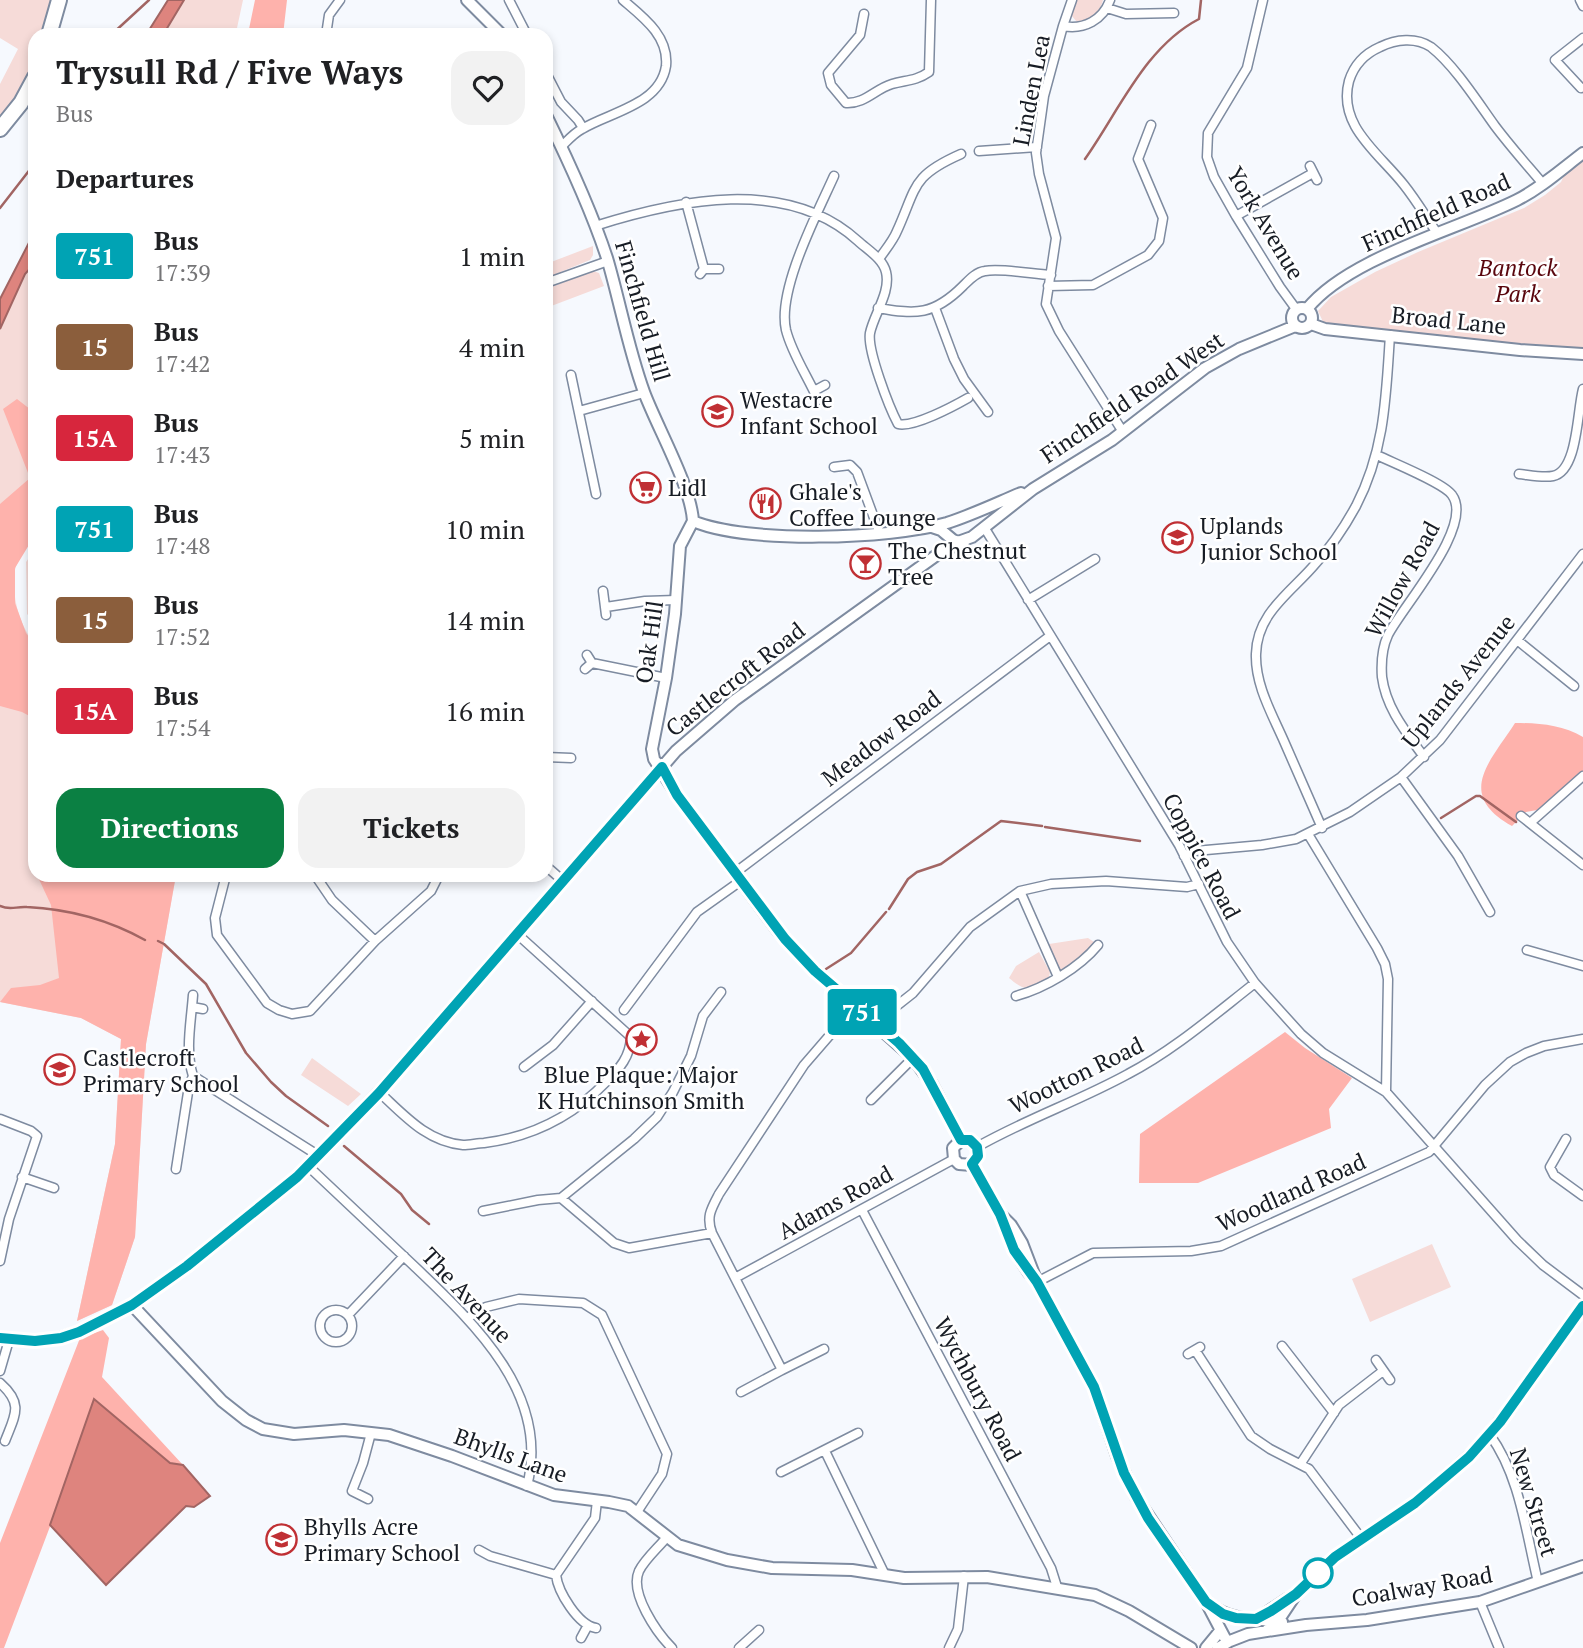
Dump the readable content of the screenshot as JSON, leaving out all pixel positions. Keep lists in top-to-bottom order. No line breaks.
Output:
{"streets":{"street":["Linden Lea","Finchfield Road","York Avenue","Finchfield Hill","Broad Lane","Finchfield Road West","Willow Road","Oak Hill","Castlecroft Road","Uplands Avenue","Meadow Road","Coppice Road","Wootton Road","Woodland Road","Adams Road","The Avenue","Wychbury Road","Bhylls Lane","New Street","Coalway Road"]},"crossings":[["Linden Lea","Finchfield Road West"],["Finchfield Road","York Avenue"],["Finchfield Road","Broad Lane"],["Finchfield Road","Finchfield Road West"],["York Avenue","Broad Lane"],["York Avenue","Finchfield Road West"],["Finchfield Hill","Oak Hill"],["Broad Lane","Finchfield Road West"],["Finchfield Road West","Coppice Road"],["Willow Road","Uplands Avenue"],["Oak Hill","Castlecroft Road"],["Oak Hill","Meadow Road"],["Oak Hill","Wootton Road"],["Oak Hill","Adams Road"],["Castlecroft Road","The Avenue"],["Castlecroft Road","Bhylls Lane"],["Uplands Avenue","Coppice Road"],["Meadow Road","Coppice Road"],["Coppice Road","Wootton Road"],["Coppice Road","Woodland Road"],["Wootton Road","Adams Road"],["Adams Road","Wychbury Road"],["The Avenue","Bhylls Lane"],["Wychbury Road","Bhylls Lane"],["New Street","Coalway Road"]],"parks":["Bantock Park"],"places":{"school or university":["Westacre Infant School","Uplands Junior School","Castlecroft Primary School","Bhylls Acre Primary School"],"supermarket":["Lidl"],"restaurant":["Ghale's Coffee Lounge"],"bar":["The Chestnut Tree"],"place":["Blue Plaque: Major K Hutchinson Smith"]},"lines":["bus line 751"],"page":{"on_map":"751","heading":[["Trysull Rd / Five Ways","Bus"],"Departures"],"list":[{"mark":"751","name":"Bus","note":"17:39","value":"1 min"},{"mark":"15","name":"Bus","note":"17:42","value":"4 min"},{"mark":"15A","name":"Bus","note":"17:43","value":"5 min"},{"mark":"751","name":"Bus","note":"17:48","value":"10 min"},{"mark":"15","name":"Bus","note":"17:52","value":"14 min"},{"mark":"15A","name":"Bus","note":"17:54","value":"16 min"}],"buttons":["Directions","Tickets"]}}
